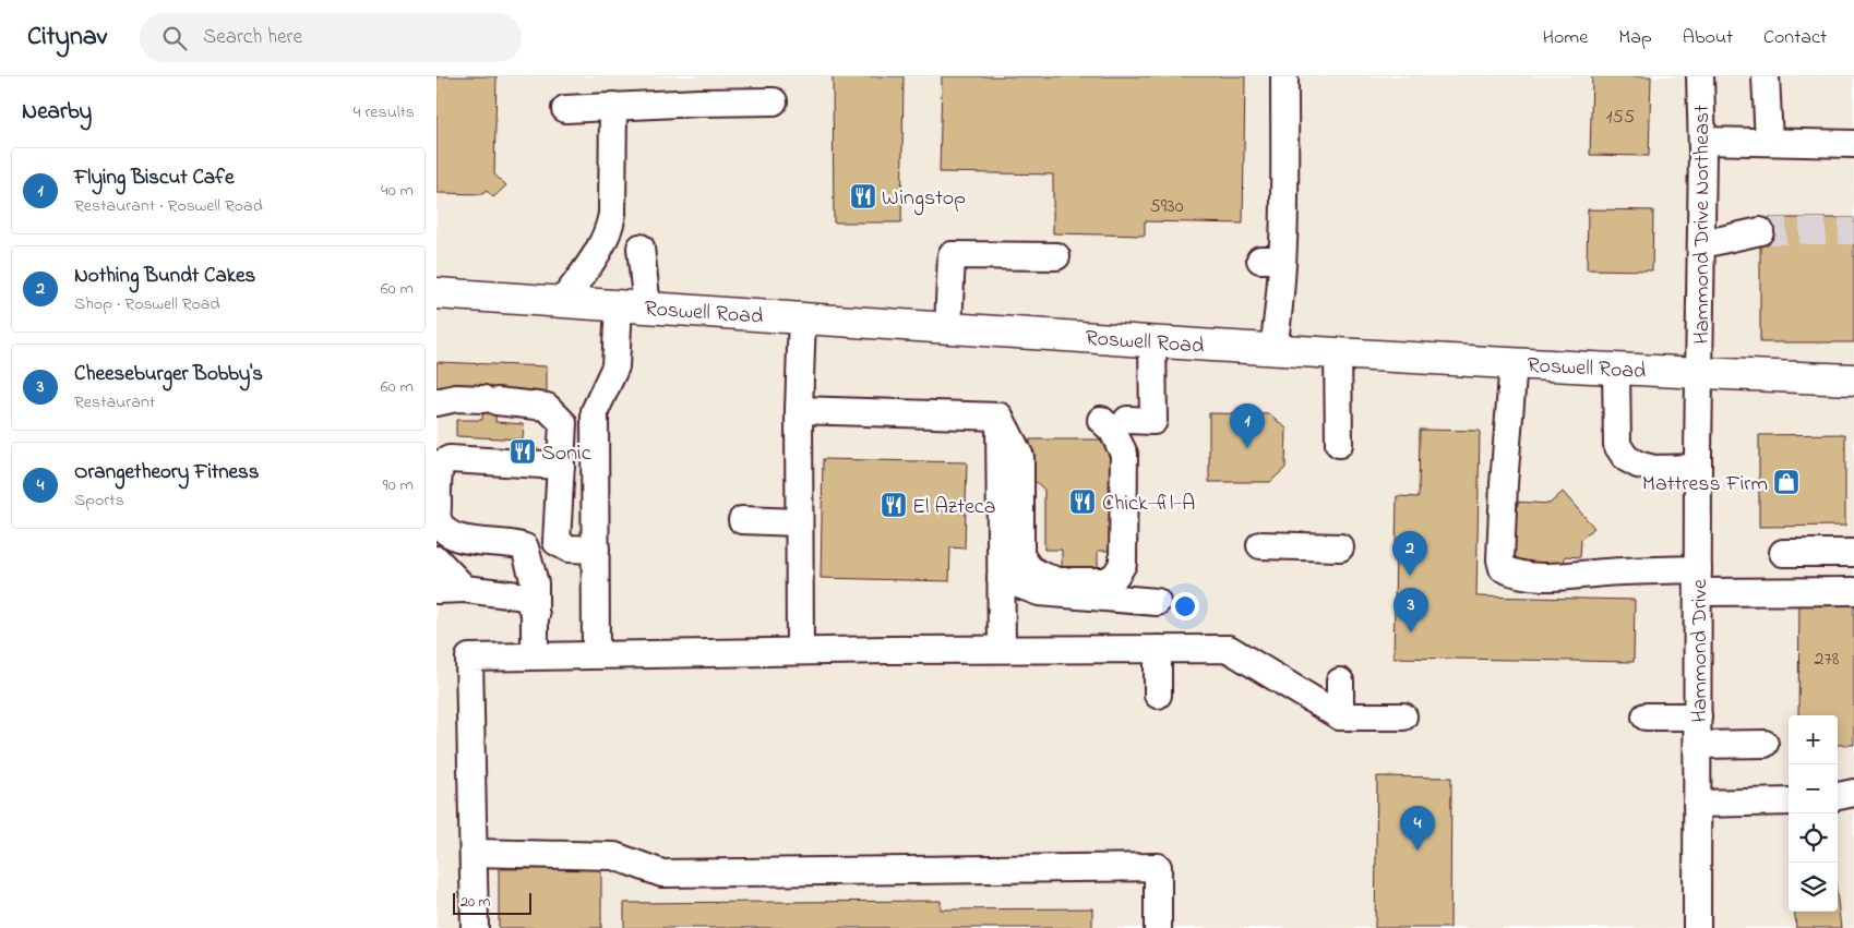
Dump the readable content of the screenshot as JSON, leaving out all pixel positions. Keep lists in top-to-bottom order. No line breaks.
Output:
{"streets":{"main road":["Roswell Road"],"street":["Hammond Drive Northeast","Hammond Drive"]},"crossings":[["Hammond Drive Northeast","Roswell Road"],["Hammond Drive Northeast","Hammond Drive"],["Roswell Road","Hammond Drive"]],"places":{"restaurant":["Wingstop","Sonic","Chick-fil-A","El Azteca"],"shop":["Mattress Firm"]},"house_numbers":["155","5930","278"],"scale_bar":"20 m","page":{"header":"Citynav","search":"Search here","nav":["Home","Map","About","Contact"],"heading":["Nearby","4 results"],"list":[{"mark":"1","name":"Flying Biscut Cafe","note":"Restaurant · Roswell Road","value":"40 m"},{"mark":"2","name":"Nothing Bundt Cakes","note":"Shop · Roswell Road","value":"60 m"},{"mark":"3","name":"Cheeseburger Bobby's","note":"Restaurant","value":"60 m"},{"mark":"4","name":"Orangetheory Fitness","note":"Sports","value":"90 m"}],"pins":["1","2","3","4"],"map_buttons":["+","−"],"scale":"20 m"}}
